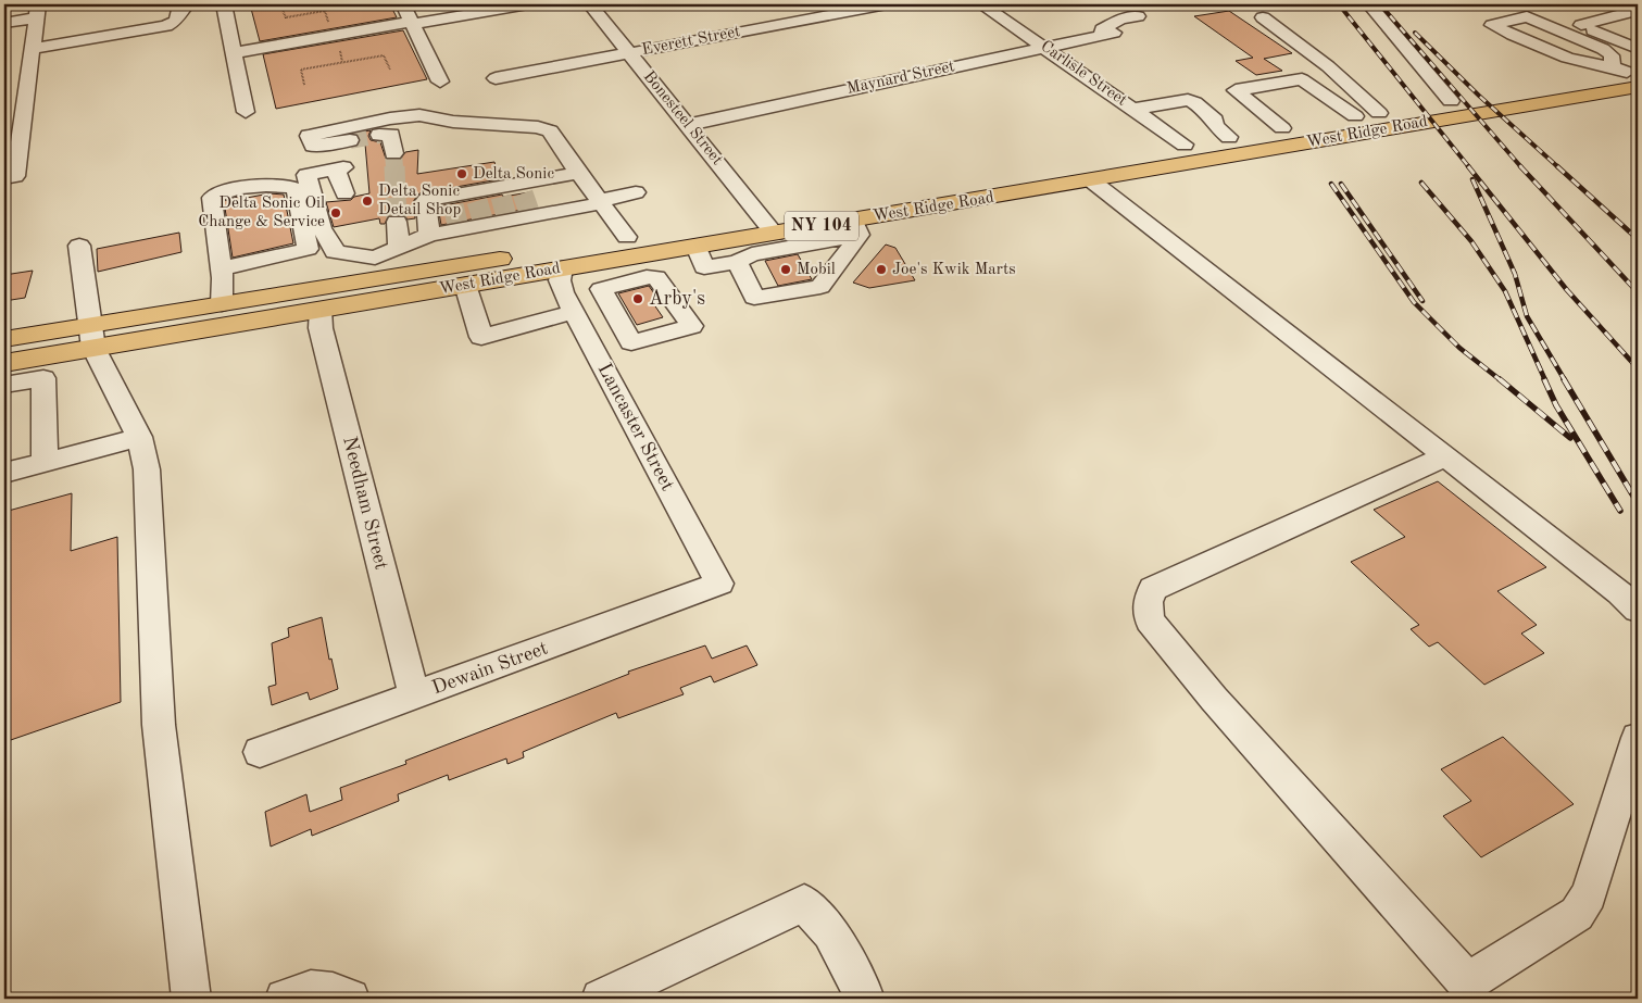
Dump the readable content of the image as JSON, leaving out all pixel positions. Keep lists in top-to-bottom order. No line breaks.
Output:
{"streets":{"highway":["West Ridge Road","NY 104"],"street":["Everett Street","Carlisle Street","Maynard Street","Bonesteel Street","Lancaster Street","Needham Street","Dewain Street"]},"crossings":[["Everett Street","Bonesteel Street"],["Carlisle Street","Maynard Street"],["Carlisle Street","West Ridge Road"],["Maynard Street","Bonesteel Street"],["Bonesteel Street","West Ridge Road"],["West Ridge Road","Lancaster Street"],["West Ridge Road","Needham Street"],["Lancaster Street","Dewain Street"],["Needham Street","Dewain Street"]],"places":["Delta Sonic","Delta Sonic Detail Shop","Delta Sonic Oil Change & Service","Mobil","Joe's Kwik Marts","Arby's"]}
